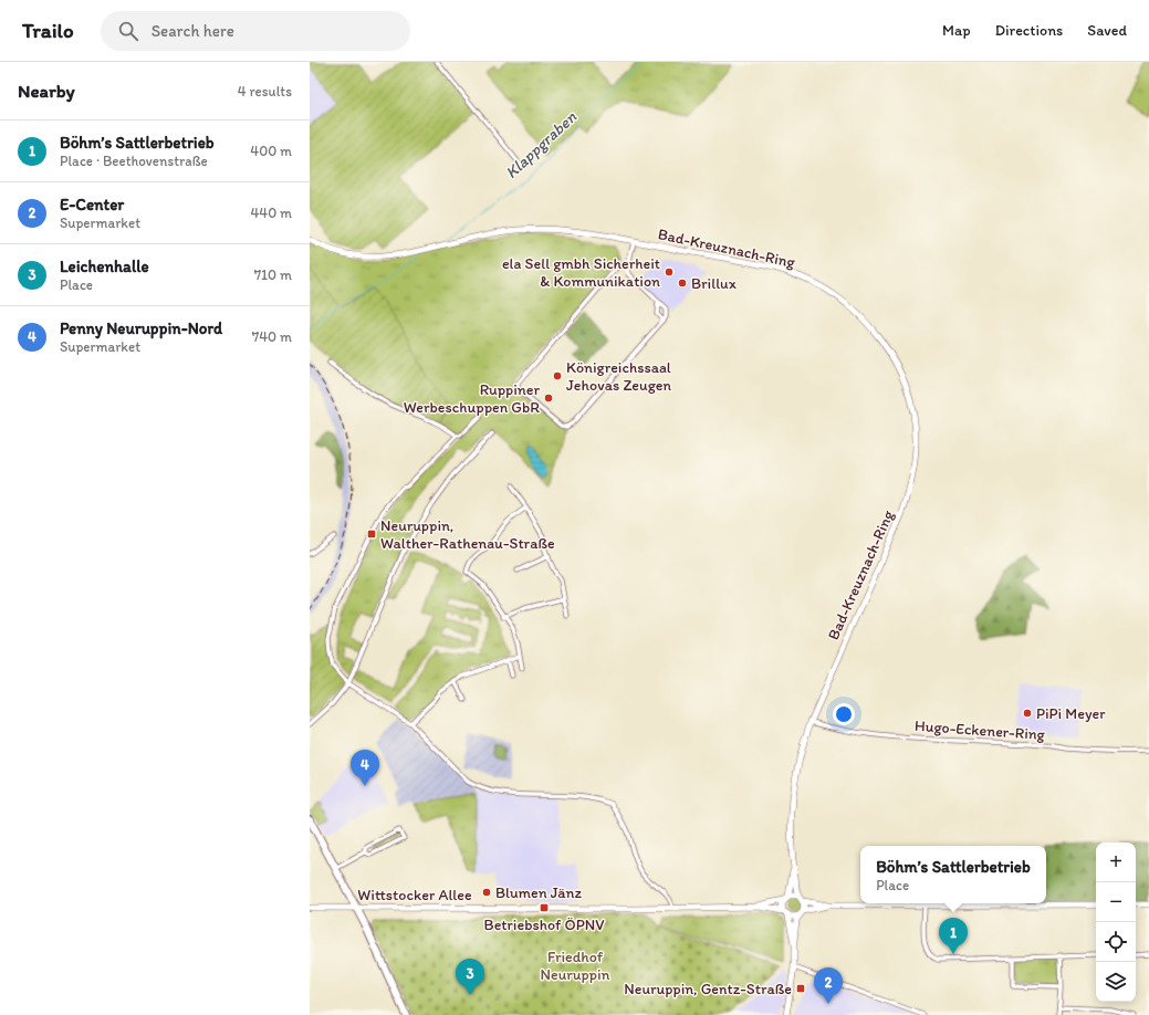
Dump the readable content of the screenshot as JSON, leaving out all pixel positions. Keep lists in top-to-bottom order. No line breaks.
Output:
{"streets":{"main road":["Bad-Kreuznach-Ring","Wittstocker Allee"],"street":["Hugo-Eckener-Ring"]},"crossings":[["Bad-Kreuznach-Ring","Hugo-Eckener-Ring"],["Bad-Kreuznach-Ring","Wittstocker Allee"]],"water":["Klappgraben"],"parks":["Friedhof Neuruppin"],"places":{"other":["ela Sell gmbh Sicherheit & Kommunikation","Brillux","Königreichssaal Jehovas Zeugen","Ruppiner Werbeschuppen GbR","PiPi Meyer","Blumen Jänz"],"transit":["Neuruppin, Walther-Rathenau-Straße","Betriebshof ÖPNV","Neuruppin, Gentz-Straße"]},"page":{"header":"Trailo","search":"Search here","nav":["Map","Directions","Saved"],"heading":["Nearby","4 results"],"list":[{"mark":"1","name":"Böhm’s Sattlerbetrieb","note":"Place · Beethovenstraße","value":"400 m"},{"mark":"2","name":"E-Center","note":"Supermarket","value":"440 m"},{"mark":"3","name":"Leichenhalle","note":"Place","value":"710 m"},{"mark":"4","name":"Penny Neuruppin-Nord","note":"Supermarket","value":"740 m"}],"pins":["4","1","3","2"],"map_buttons":["+","−"],"popup":["Böhm’s Sattlerbetrieb","Place"]}}
